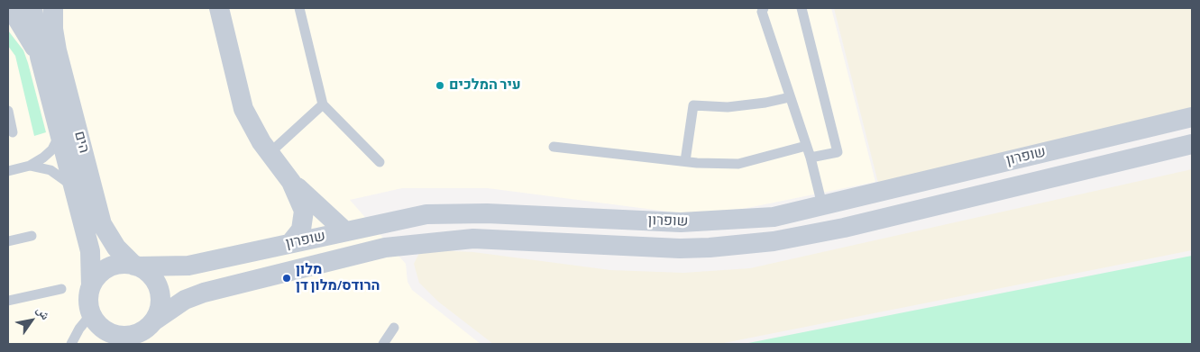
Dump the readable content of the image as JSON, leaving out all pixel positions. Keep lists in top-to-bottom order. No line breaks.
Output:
{"streets":{"street":["הים","שופרון"]},"crossings":[["הים","שופרון"]],"places":["עיר המלכים","מלון הרודס/מלון דן"],"north":"top right"}
